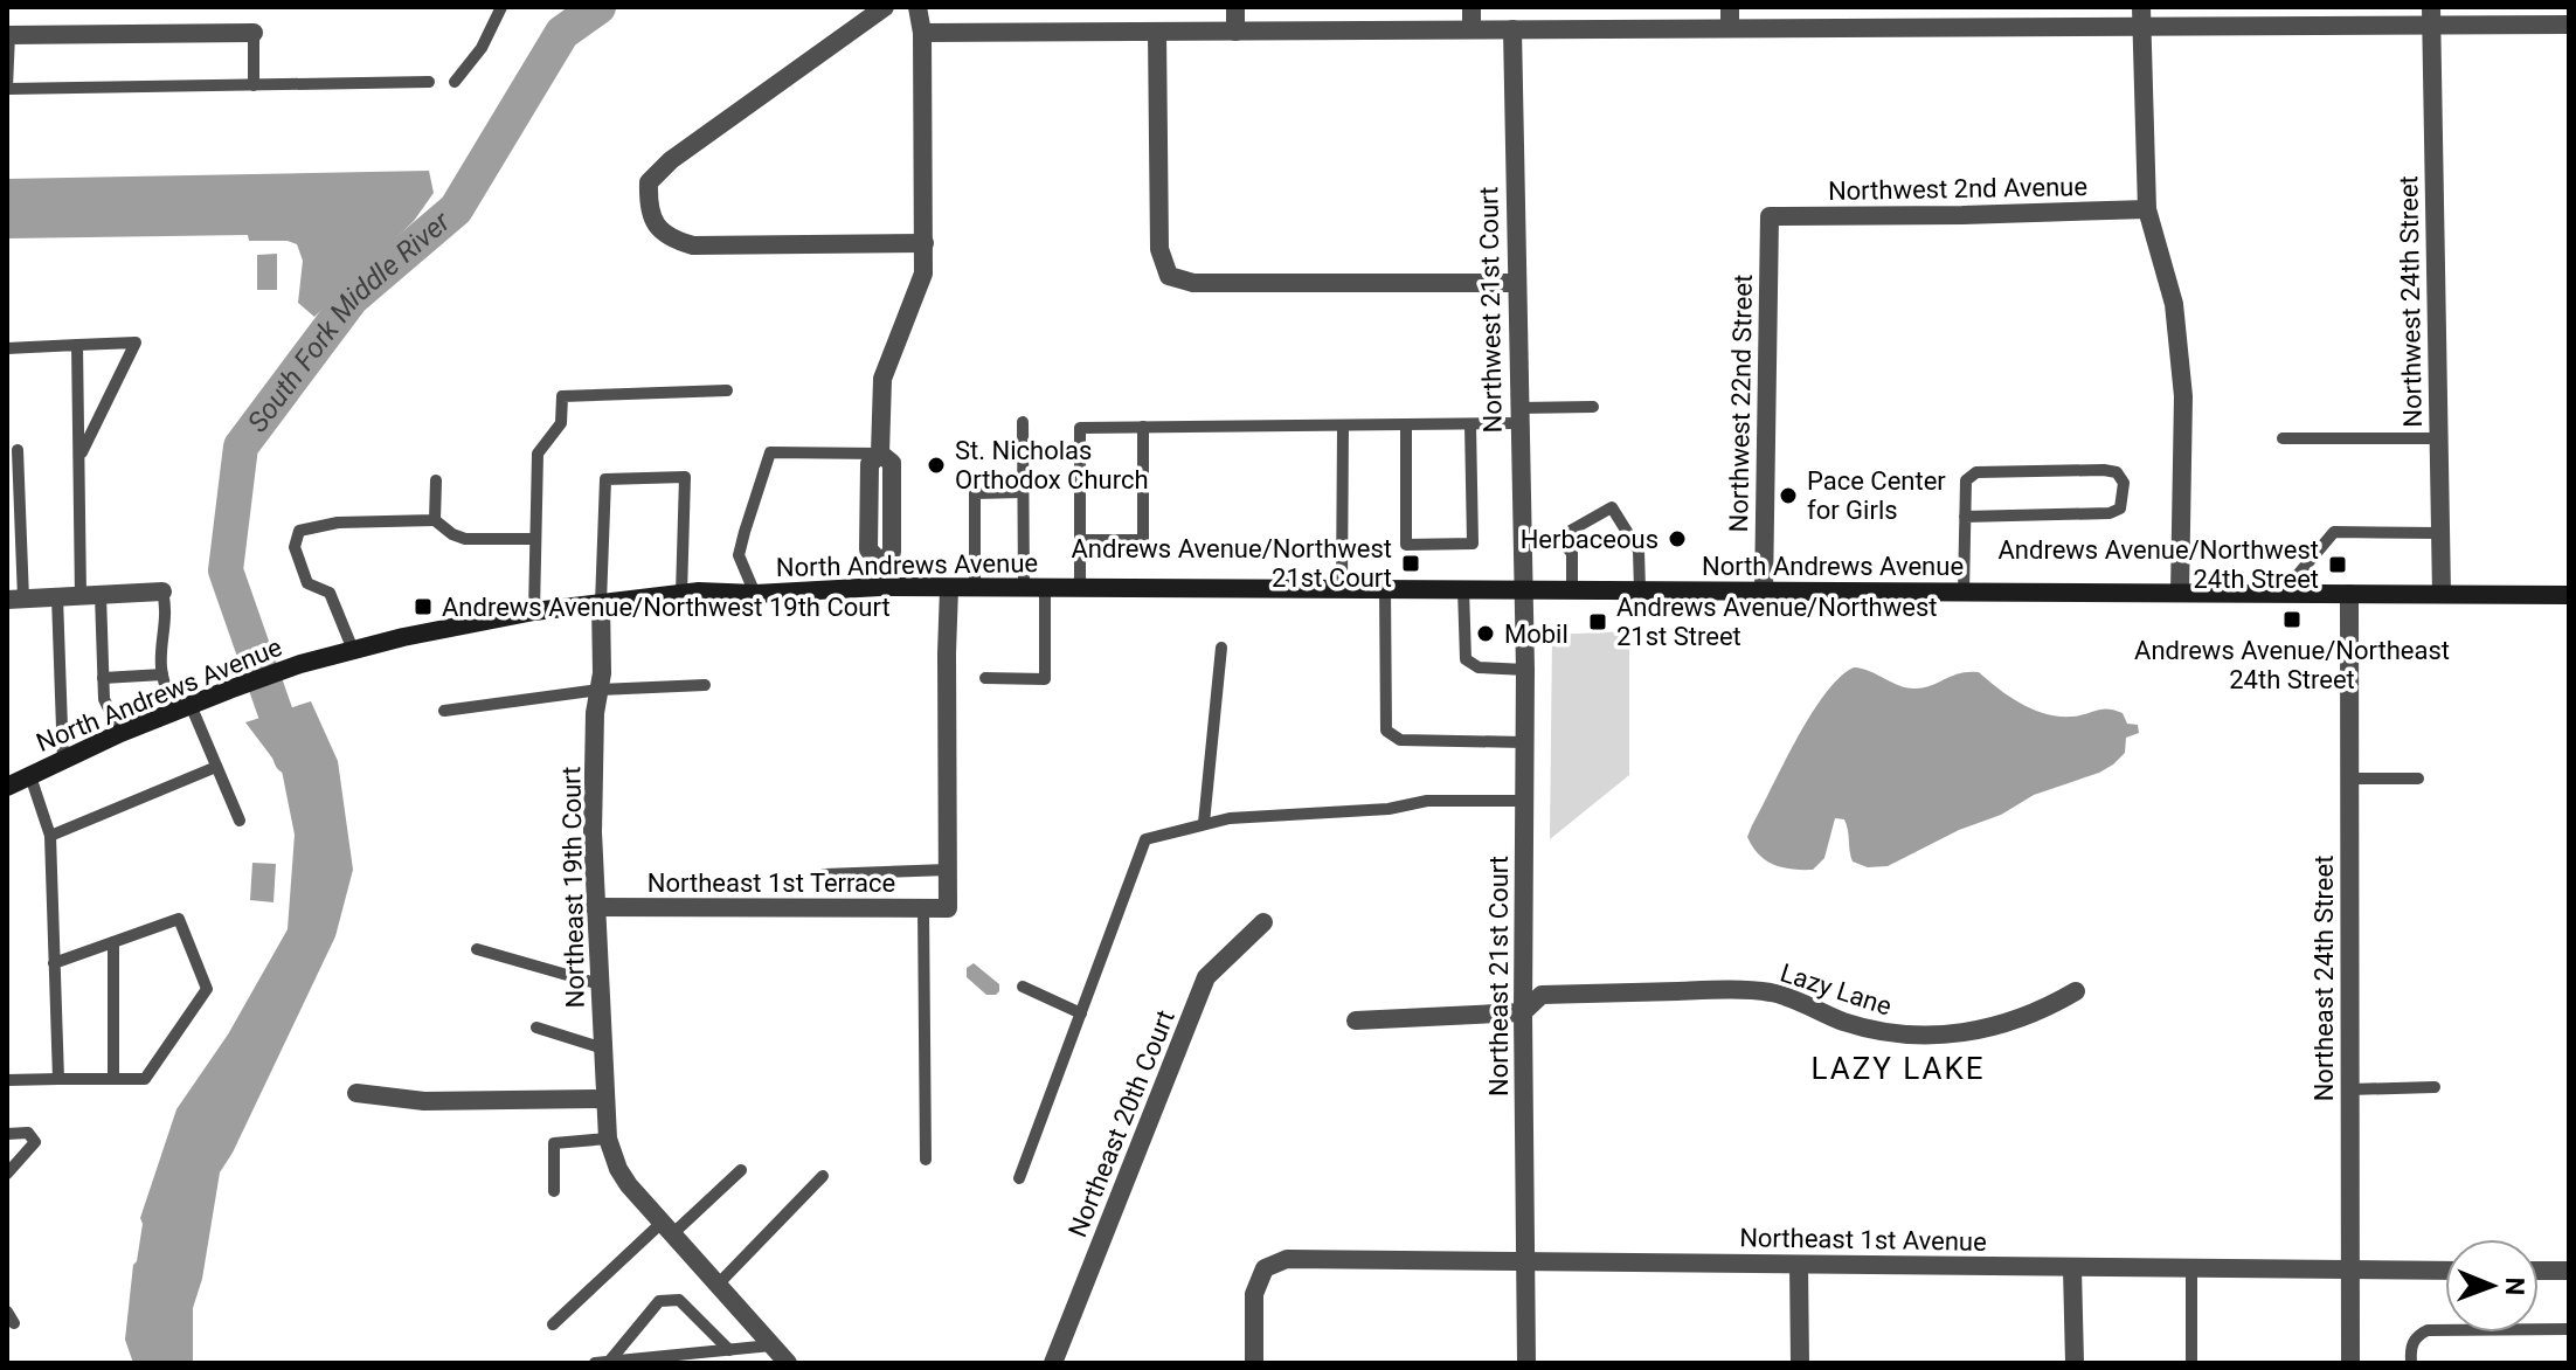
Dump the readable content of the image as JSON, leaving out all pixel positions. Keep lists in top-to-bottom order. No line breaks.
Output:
{"streets":{"main road":["North Andrews Avenue"],"street":["Northwest 2nd Avenue","Northwest 24th Street","Northwest 21st Court","Northwest 22nd Street","Northeast 1st Terrace","Northeast 19th Court","Northeast 21st Court","Northeast 24th Street","Lazy Lane","Northeast 20th Court","Northeast 1st Avenue"]},"crossings":[["Northwest 2nd Avenue","Northwest 22nd Street"],["Northwest 24th Street","North Andrews Avenue"],["Northwest 21st Court","North Andrews Avenue"],["Northwest 21st Court","Northeast 21st Court"],["Northwest 22nd Street","North Andrews Avenue"],["North Andrews Avenue","Northeast 19th Court"],["North Andrews Avenue","Northeast 21st Court"],["North Andrews Avenue","Northeast 24th Street"],["Northeast 1st Terrace","Northeast 19th Court"],["Northeast 21st Court","Lazy Lane"],["Northeast 21st Court","Northeast 1st Avenue"],["Northeast 24th Street","Northeast 1st Avenue"]],"districts":["LAZY LAKE"],"water":["South Fork Middle River"],"places":{"other":["St. Nicholas Orthodox Church","Pace Center for Girls","Herbaceous","Mobil"],"transit":["Andrews Avenue/Northwest 21st Court","Andrews Avenue/Northwest 24th Street","Andrews Avenue/Northwest 19th Court","Andrews Avenue/Northeast 24th Street","Andrews Avenue/Northwest 21st Street"]},"north":"right"}
